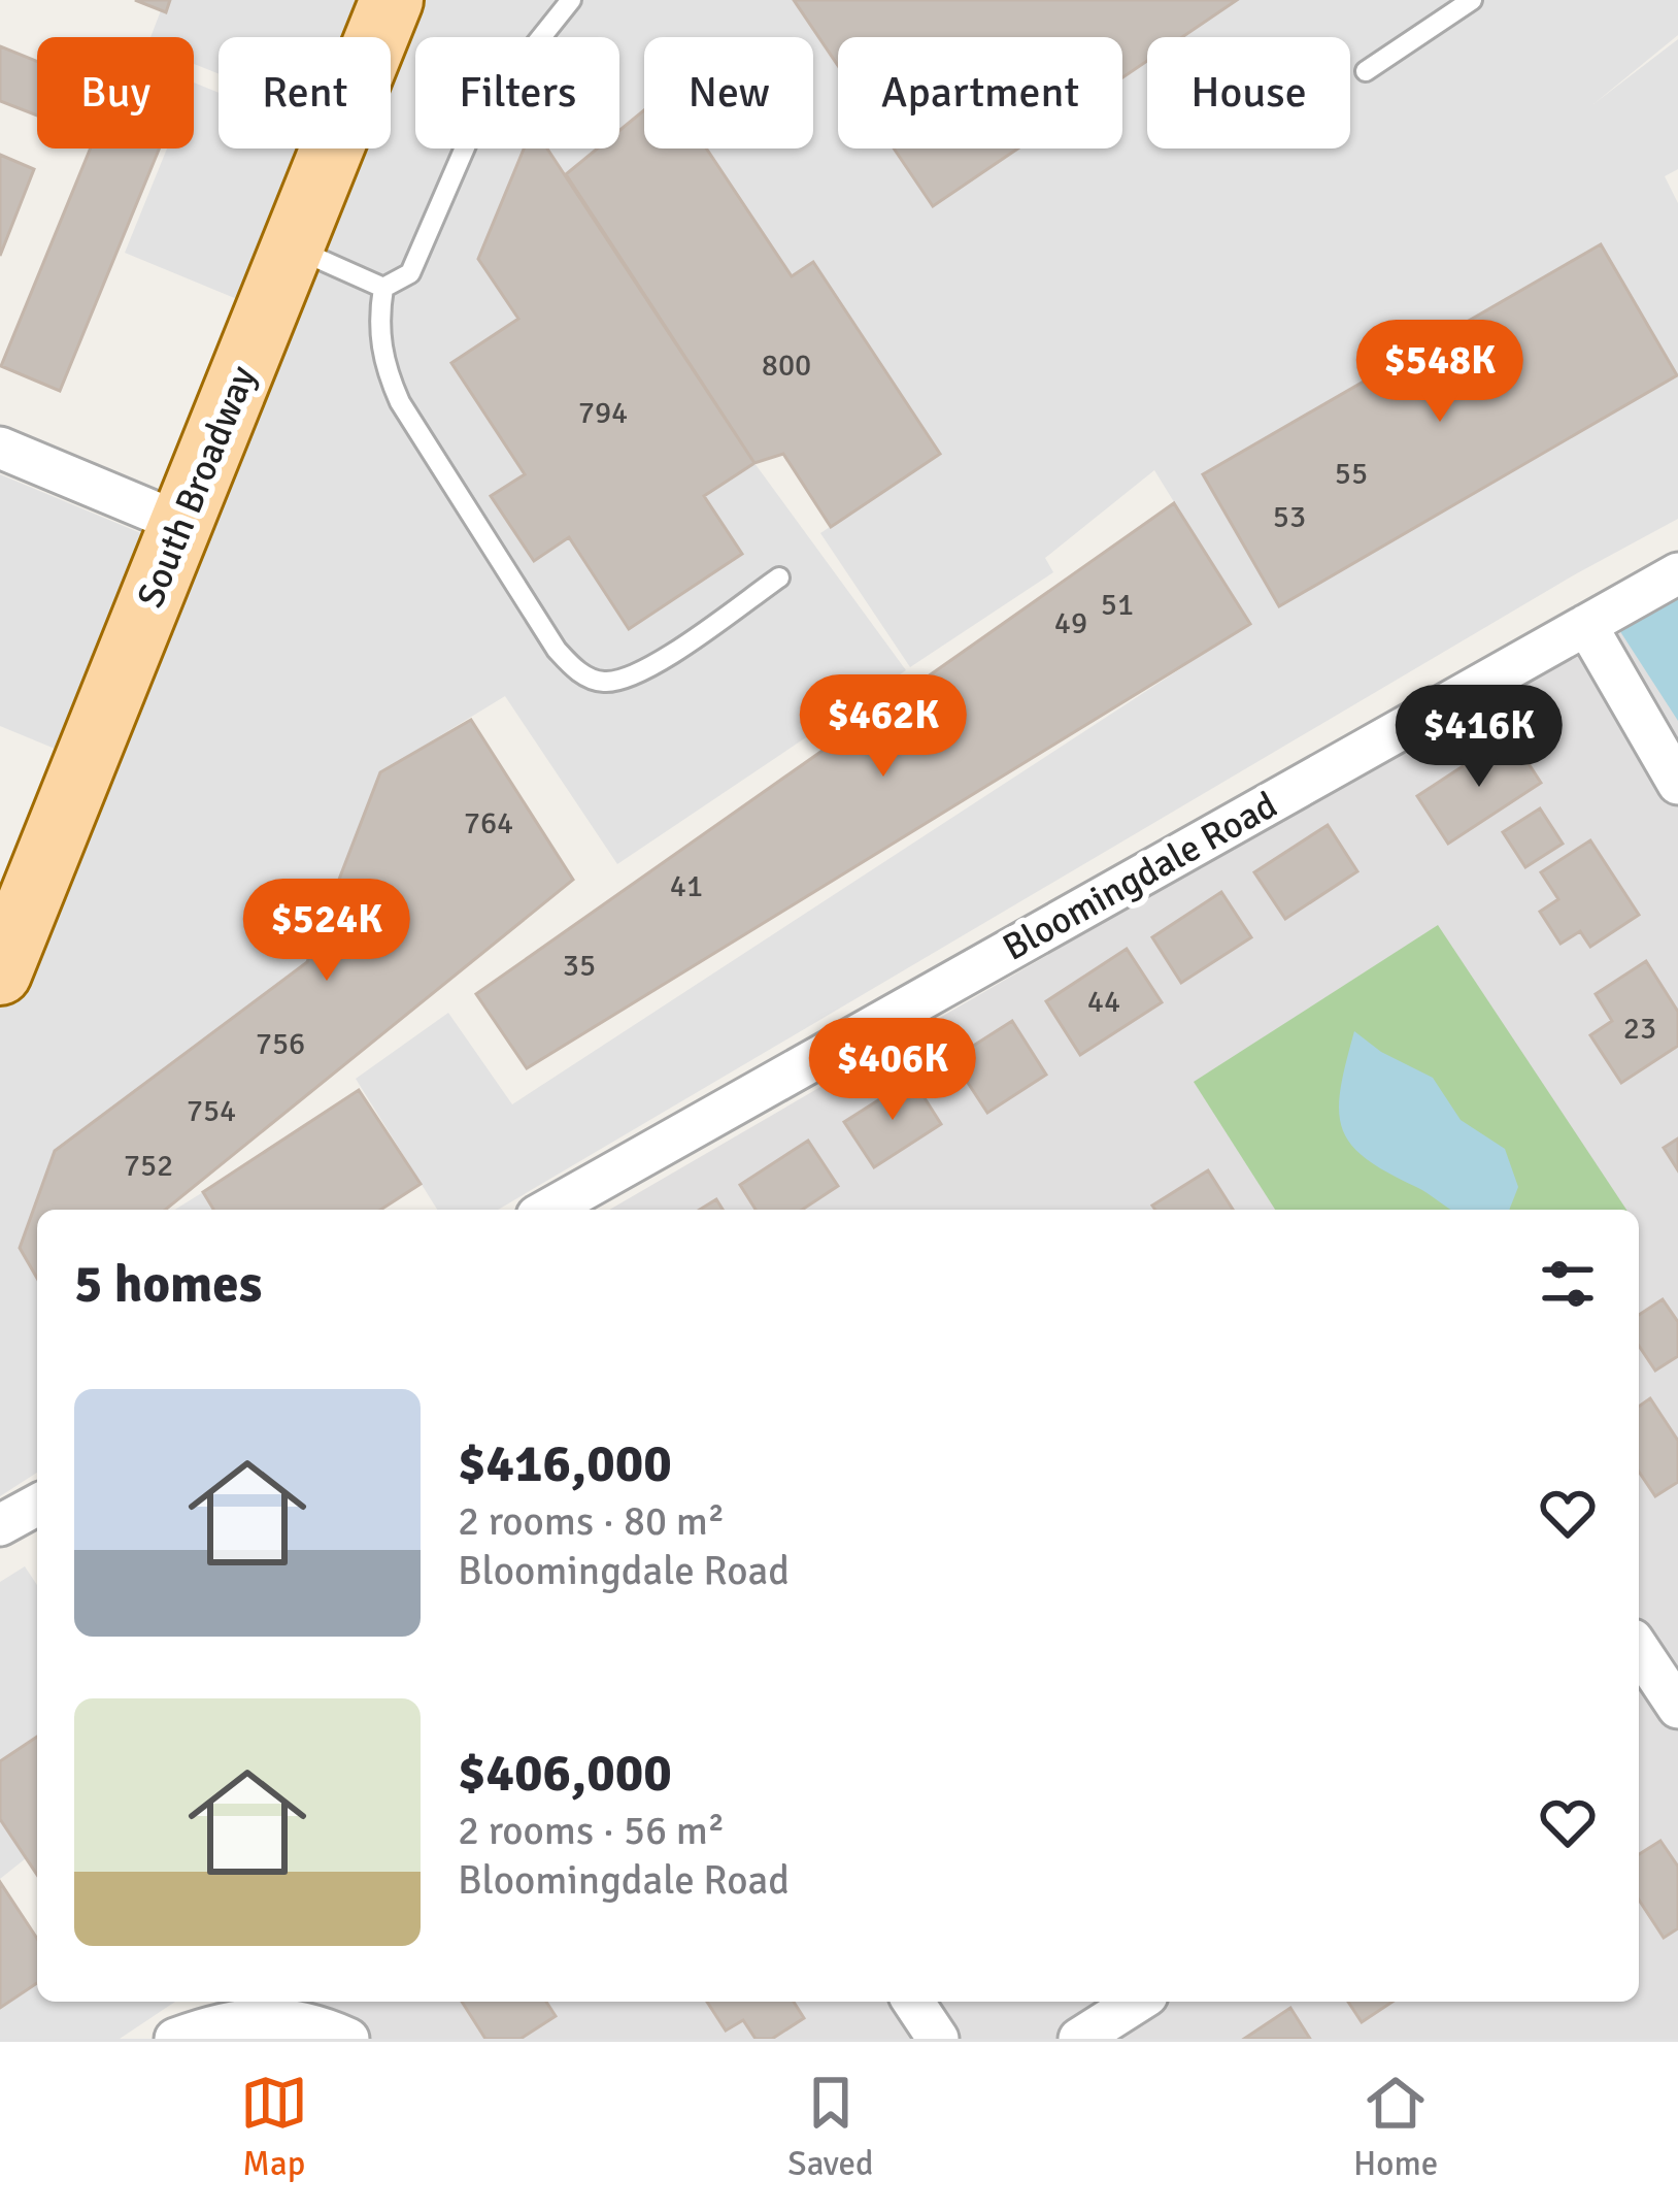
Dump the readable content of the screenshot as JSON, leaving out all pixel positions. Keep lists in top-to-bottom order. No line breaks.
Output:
{"streets":{"main road":["South Broadway"],"street":["Bloomingdale Road"]},"house_numbers":["800","794","55","53","51","49","764","41","35","44","23","756","754","752"],"page":{"chip":["Buy","Rent","Filters","New","Apartment","House"],"price":["$548K","$462K","$416K","$524K","$406K"],"heading":"5 homes","list":[{"name":"$416,000","note":"2 rooms · 80 m² · Bloomingdale Road"},{"name":"$406,000","note":"2 rooms · 56 m² · Bloomingdale Road"}],"tabs":["Map","Saved","Home"]}}
